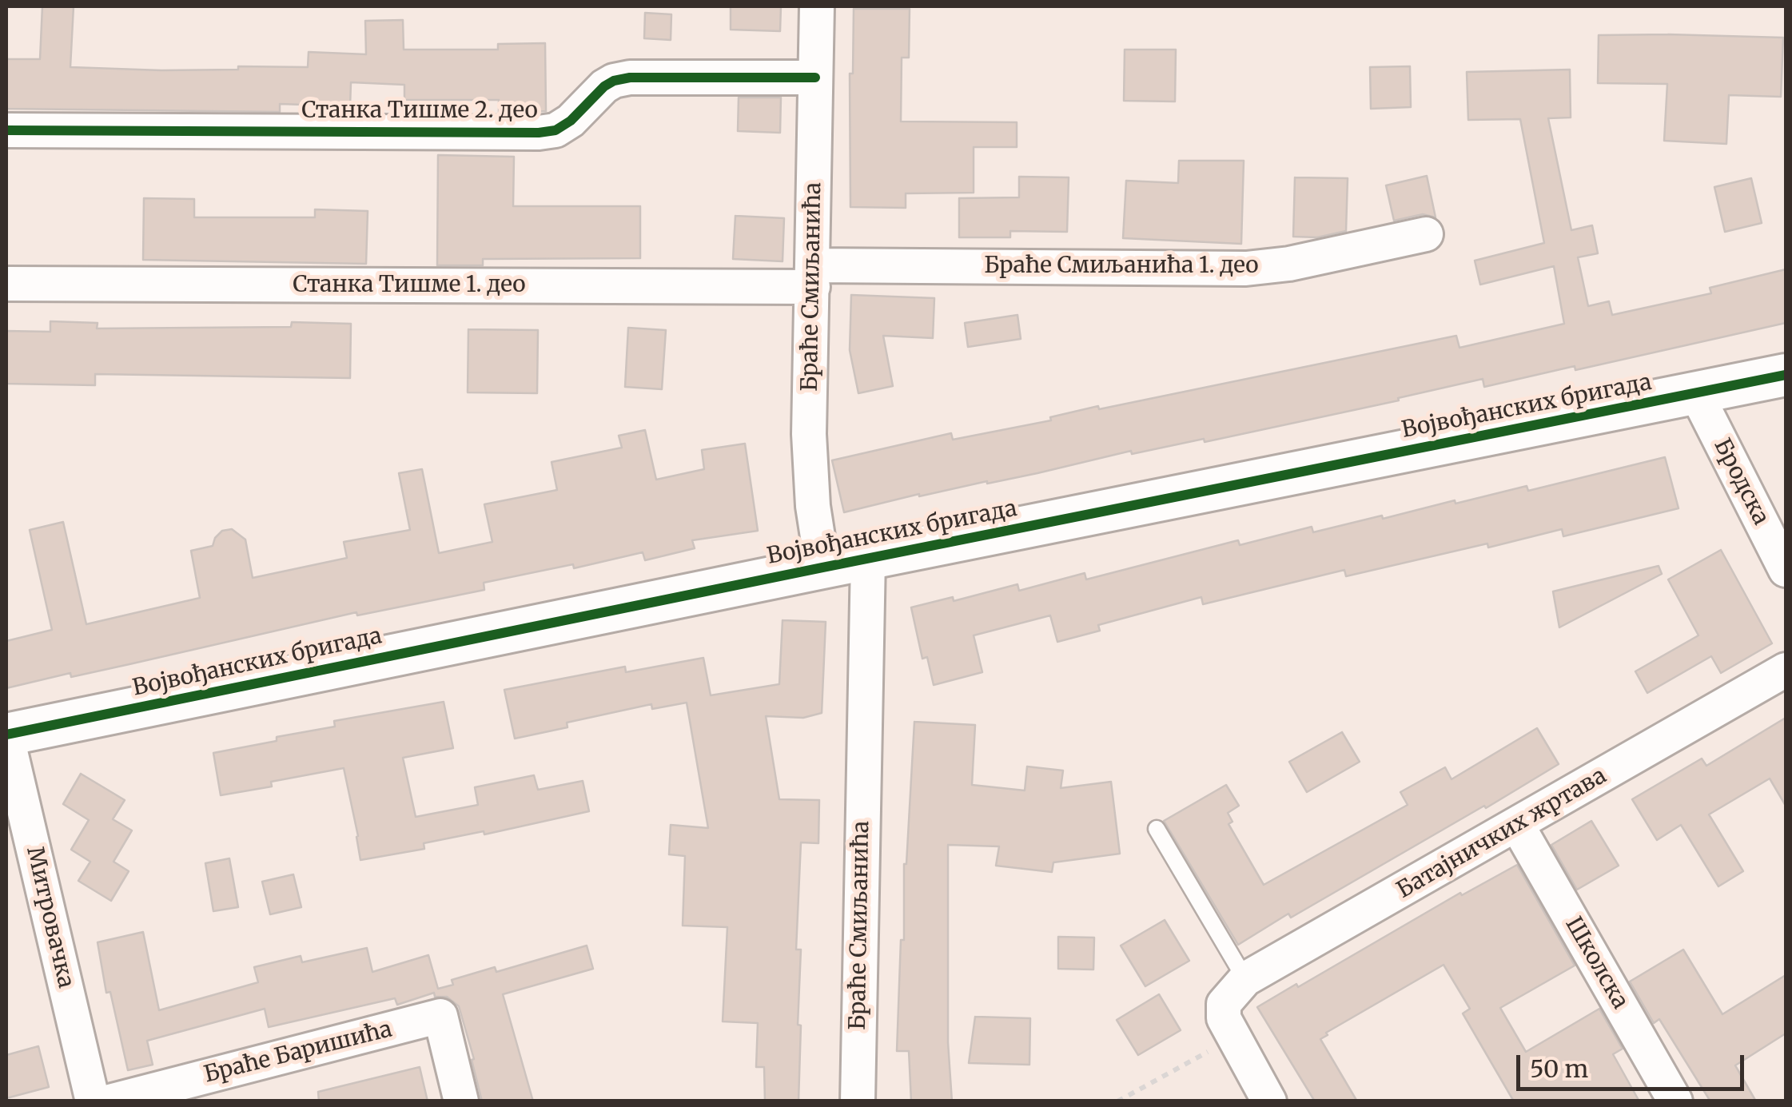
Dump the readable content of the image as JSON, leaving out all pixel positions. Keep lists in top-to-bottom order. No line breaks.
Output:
{"streets":{"street":["Станка Тишме 2. део","Браће Смиљанића 1. део","Станка Тишме 1. део","Браће Смиљанића","Војвођанских бригада","Бродска","Батајничких жртава","Митровачка","Школска","Браће Баришића"]},"crossings":[["Станка Тишме 2. део","Браће Смиљанића"],["Браће Смиљанића 1. део","Станка Тишме 1. део"],["Браће Смиљанића 1. део","Браће Смиљанића"],["Станка Тишме 1. део","Браће Смиљанића"],["Браће Смиљанића","Војвођанских бригада"],["Војвођанских бригада","Бродска"],["Војвођанских бригада","Митровачка"],["Батајничких жртава","Школска"]],"scale_bar":"50 m"}
